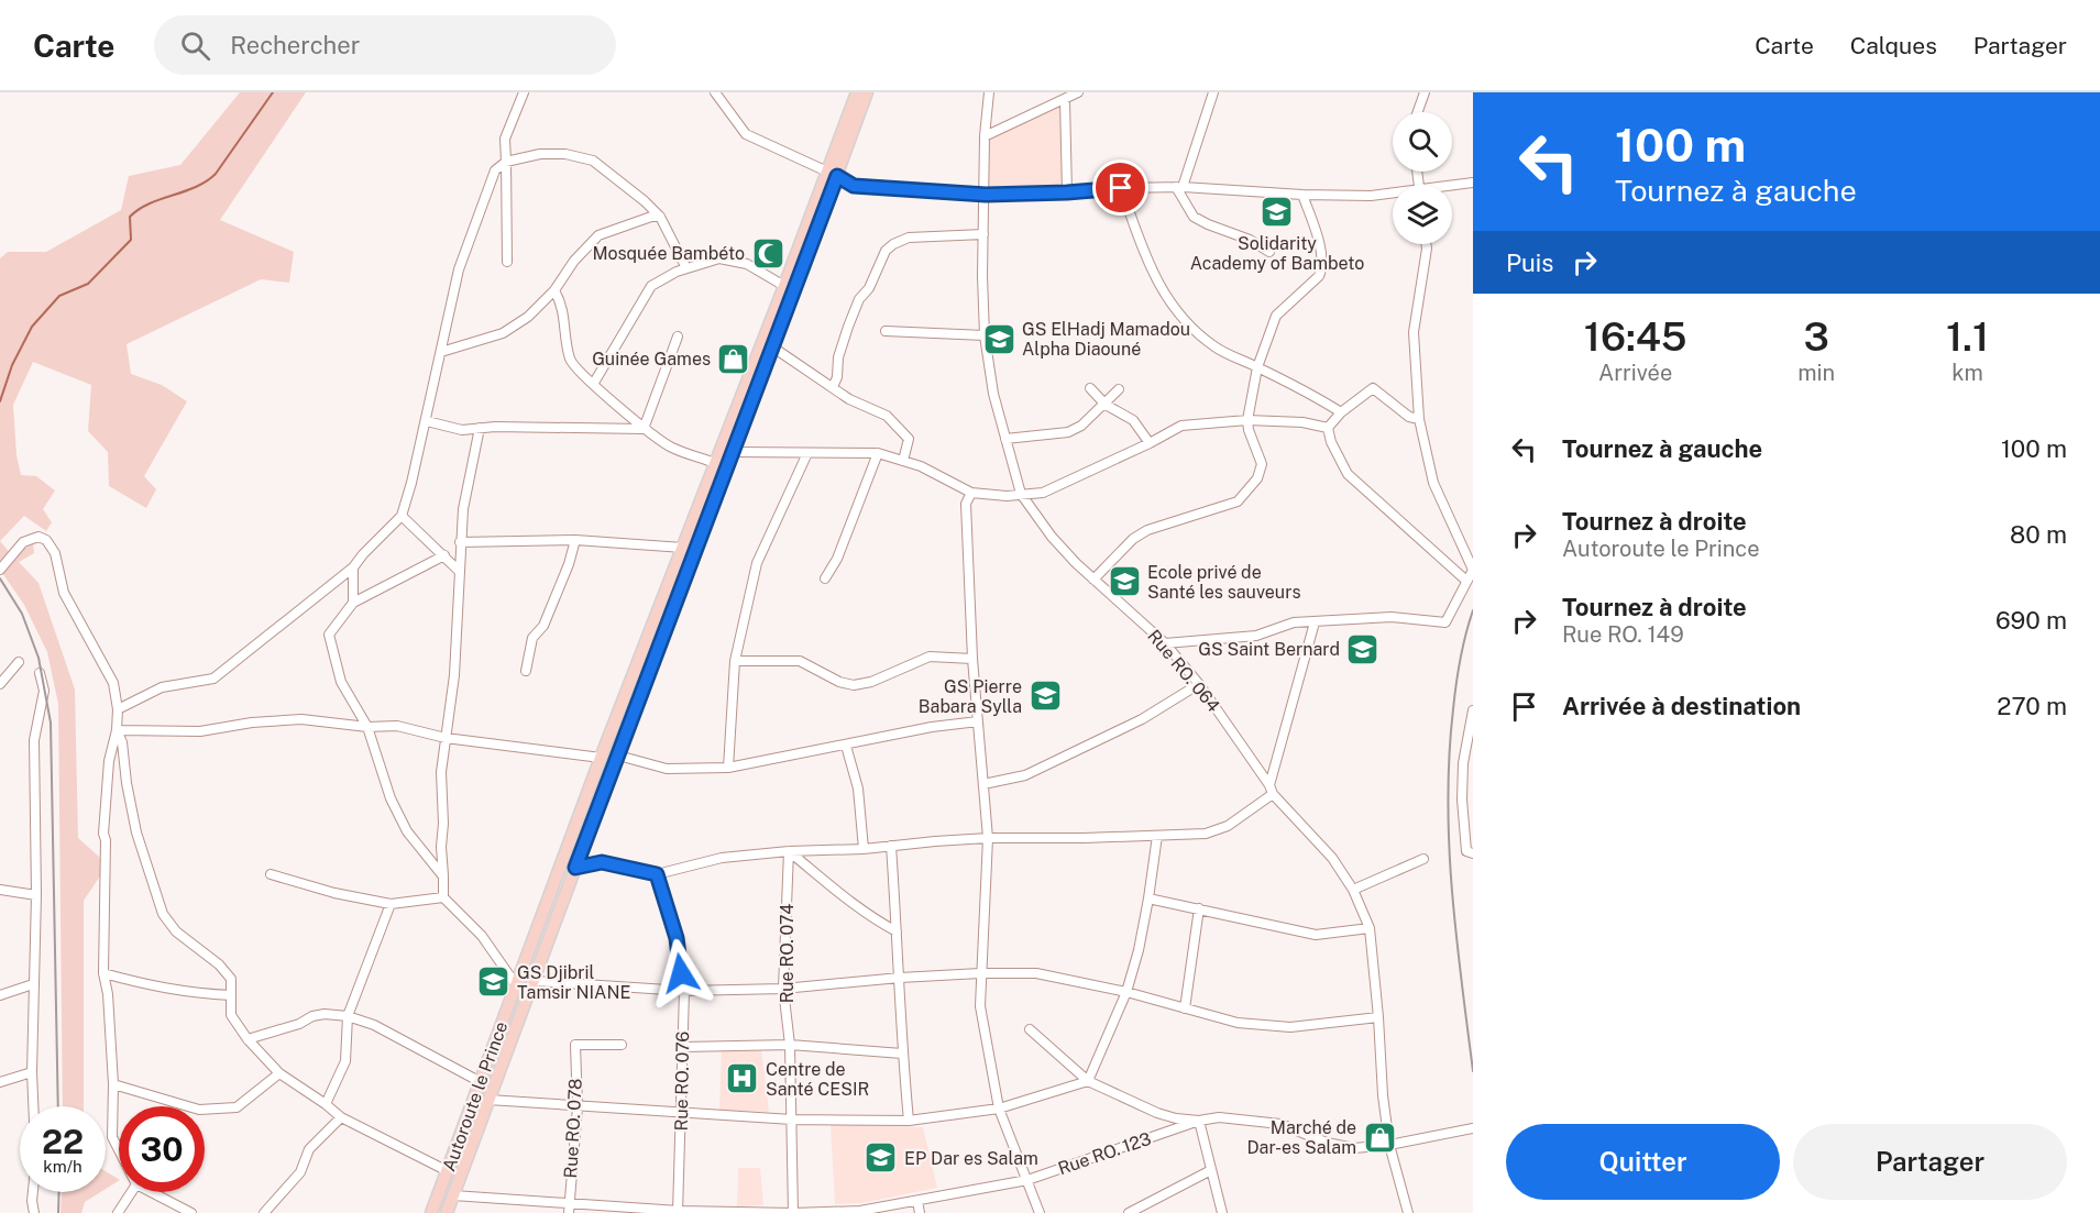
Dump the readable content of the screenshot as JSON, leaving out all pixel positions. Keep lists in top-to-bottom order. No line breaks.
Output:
{"streets":{"main road":["Autoroute le Prince"],"street":["Rue RO. 064","Rue RO. 074","Rue RO. 076","Rue RO. 078","Rue RO. 123"]},"crossings":[["Rue RO. 064","Rue RO. 123"],["Rue RO. 074","Rue RO. 123"],["Rue RO. 076","Rue RO. 123"],["Autoroute le Prince","Rue RO. 123"],["Rue RO. 078","Rue RO. 123"]],"places":{"school or university":["Solidarity Academy of Bambeto","GS ElHadj Mamadou Alpha Diaouné","Ecole privé de Santé les sauveurs","GS Saint Bernard","GS Pierre Babara Sylla","GS Djibril Tamsir NIANE","EP Dar es Salam"],"mosque":["Mosquée Bambéto"],"shop":["Guinée Games","Marché de Dar-es Salam"],"hospital":["Centre de Santé CESIR"]},"page":{"header":"Carte","search":"Rechercher","nav":["Carte","Calques","Partager"],"turn":["100 m","Tournez à gauche"],"then":"Puis","eta":["16:45","Arrivée","3","min","1.1","km"],"list":[{"name":"Tournez à gauche","value":"100 m"},{"name":"Tournez à droite","note":"Autoroute le Prince","value":"80 m"},{"name":"Tournez à droite","note":"Rue RO. 149","value":"690 m"},{"name":"Arrivée à destination","value":"270 m"}],"speed":"22 km/h","limit":"30","buttons":["Quitter","Partager"]}}
